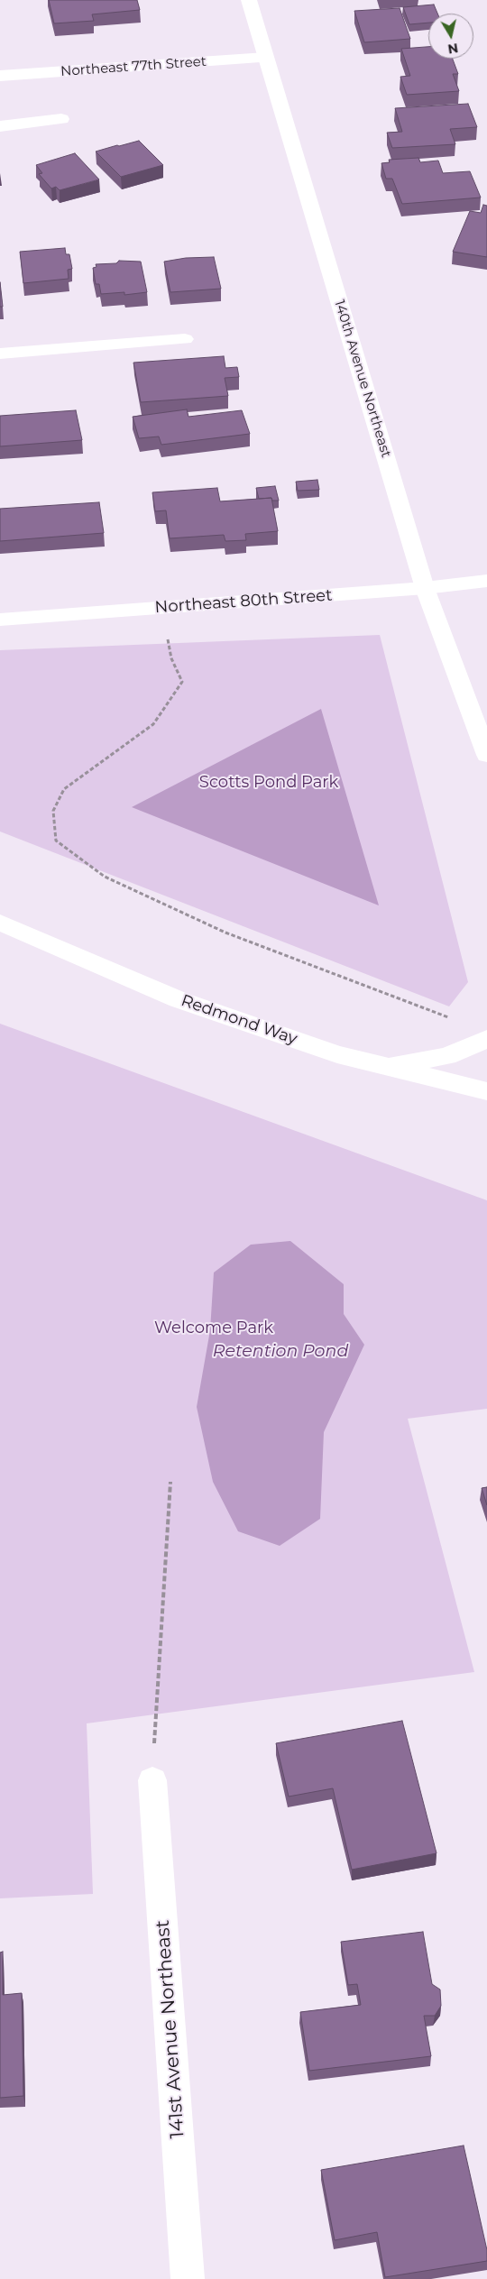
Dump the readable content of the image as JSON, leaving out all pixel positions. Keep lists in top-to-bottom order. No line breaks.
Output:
{"streets":{"main road":["Northeast 77th Street","140th Avenue Northeast","Northeast 80th Street","Redmond Way","141st Avenue Northeast"]},"crossings":[["Northeast 77th Street","140th Avenue Northeast"],["140th Avenue Northeast","Northeast 80th Street"]],"water":["Retention Pond"],"parks":["Scotts Pond Park","Welcome Park"],"north":"bottom"}
